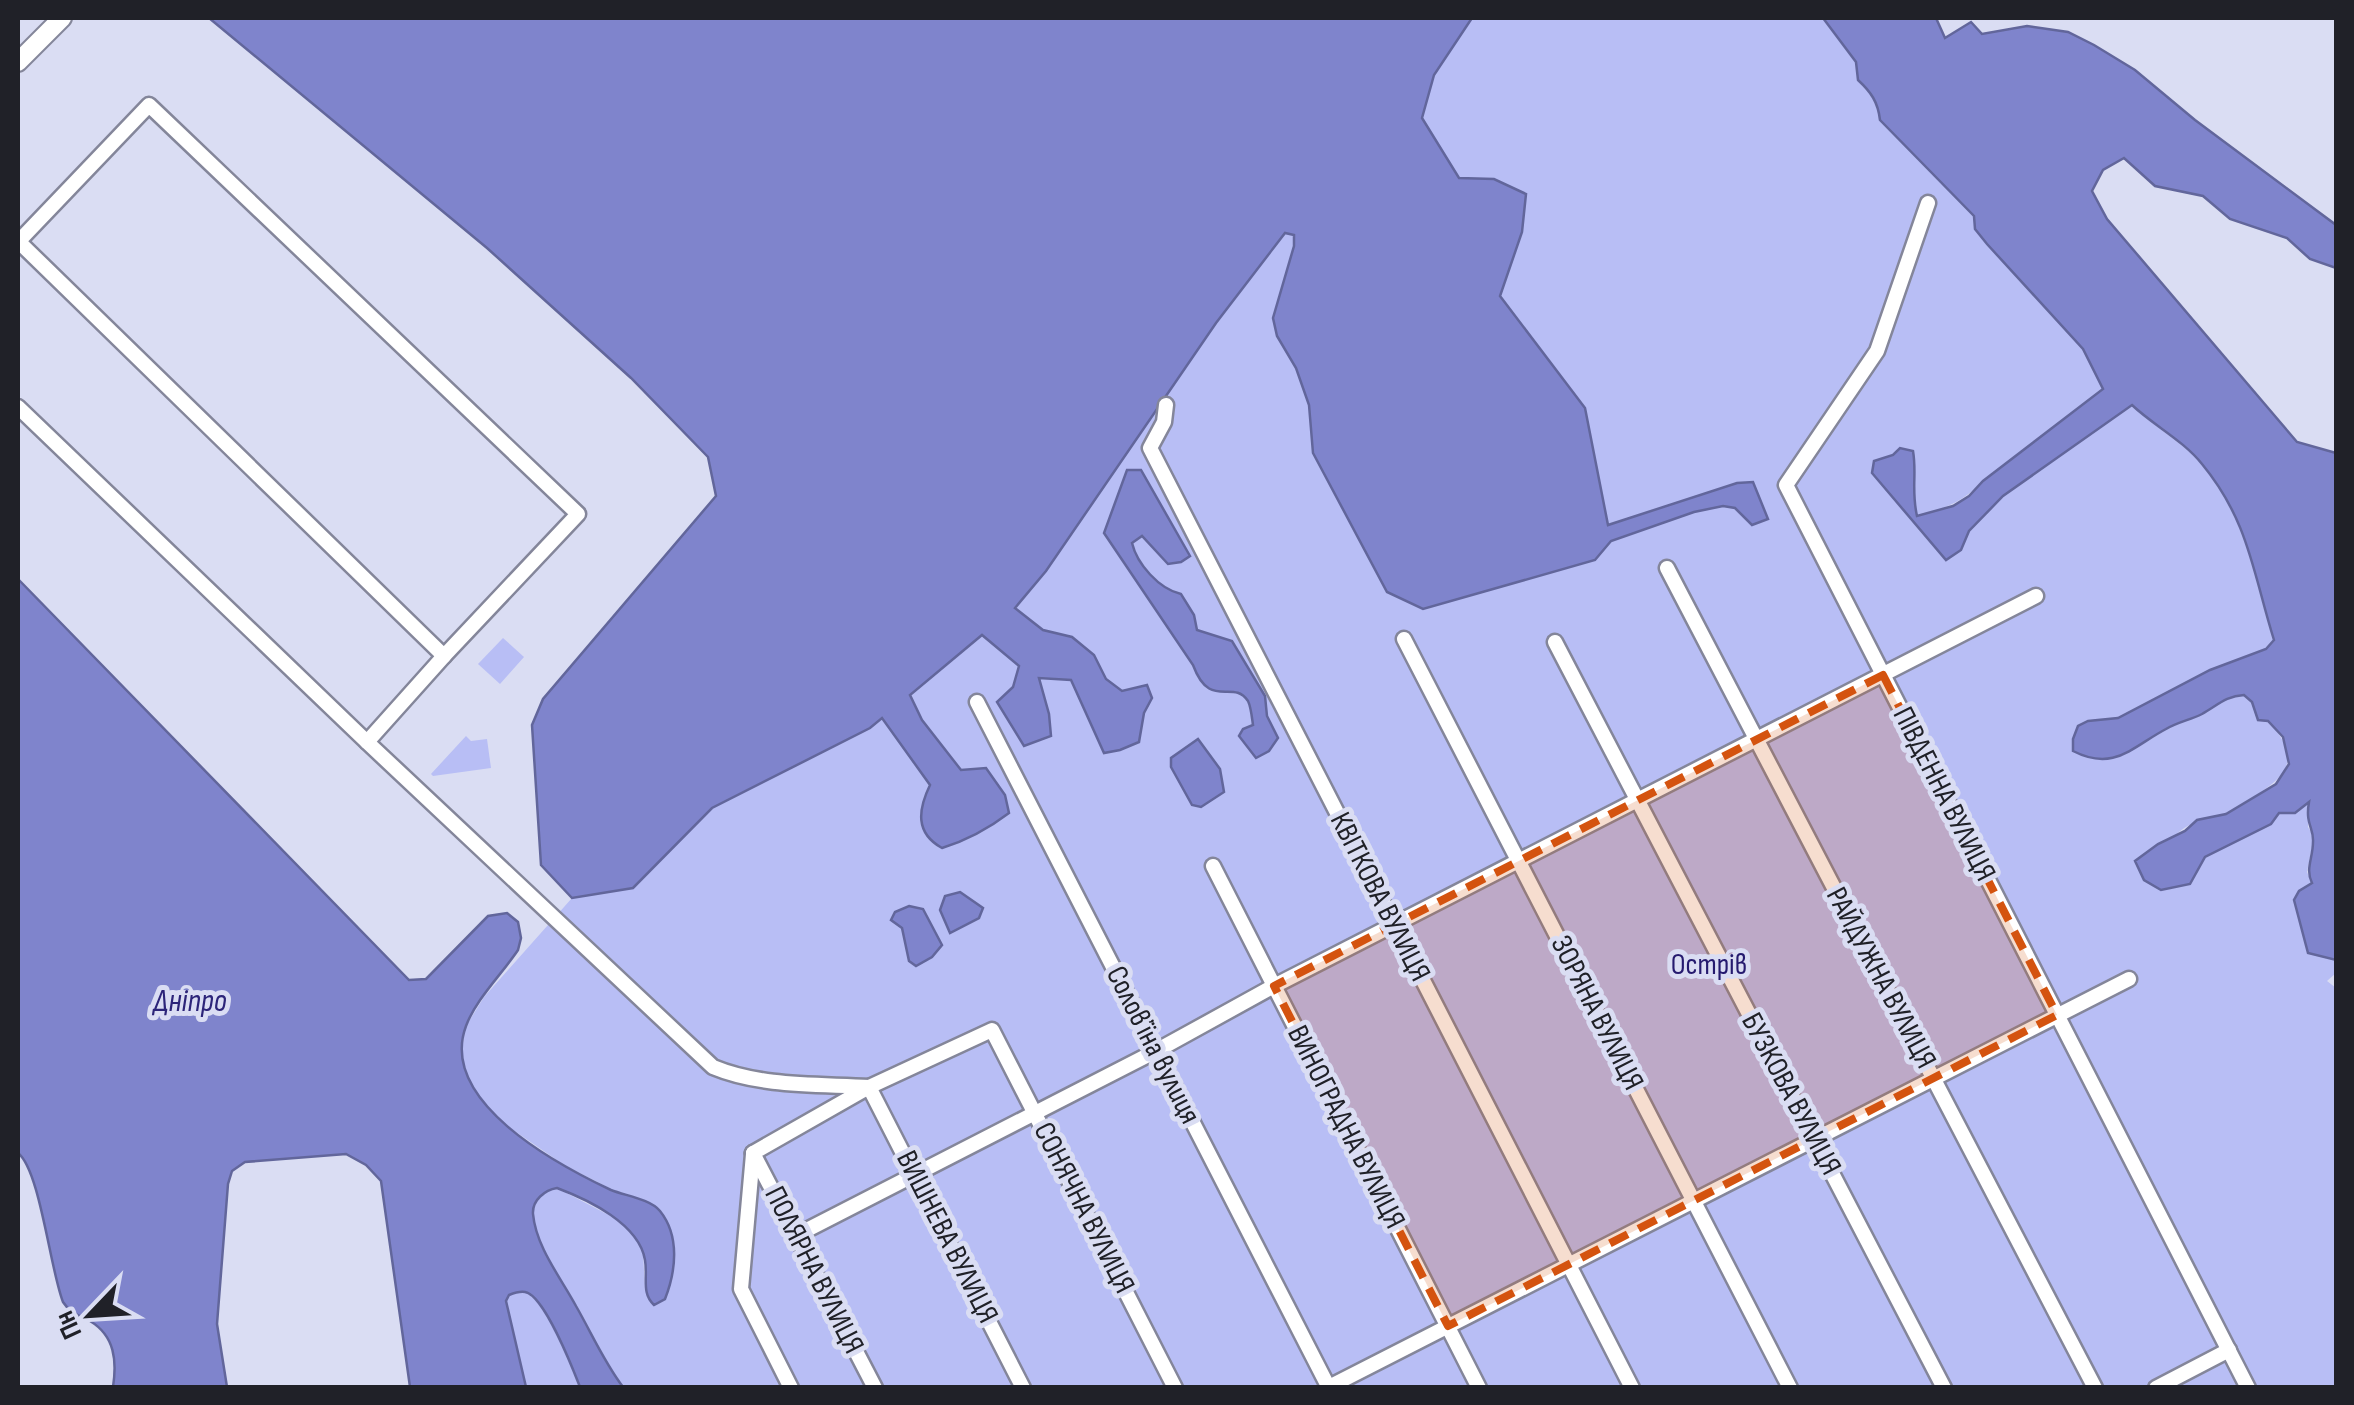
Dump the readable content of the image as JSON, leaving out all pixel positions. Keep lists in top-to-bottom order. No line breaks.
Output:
{"streets":{"street":["ПІВДЕННА ВУЛИЦЯ","КВІТКОВА ВУЛИЦЯ","РАЙДУЖНА ВУЛИЦЯ","ЗОРЯНА ВУЛИЦЯ","Соловʼїна вулиця","БУЗКОВА ВУЛИЦЯ","ВИНОГРАДНА ВУЛИЦЯ","СОНЯЧНА ВУЛИЦЯ","ВИШНЕВА ВУЛИЦЯ","ПОЛЯРНА ВУЛИЦЯ"]},"crossings":[["СОНЯЧНА ВУЛИЦЯ","ВИШНЕВА ВУЛИЦЯ"]],"water":["Дніпро"],"parks":["Острів"],"north":"bottom left"}
